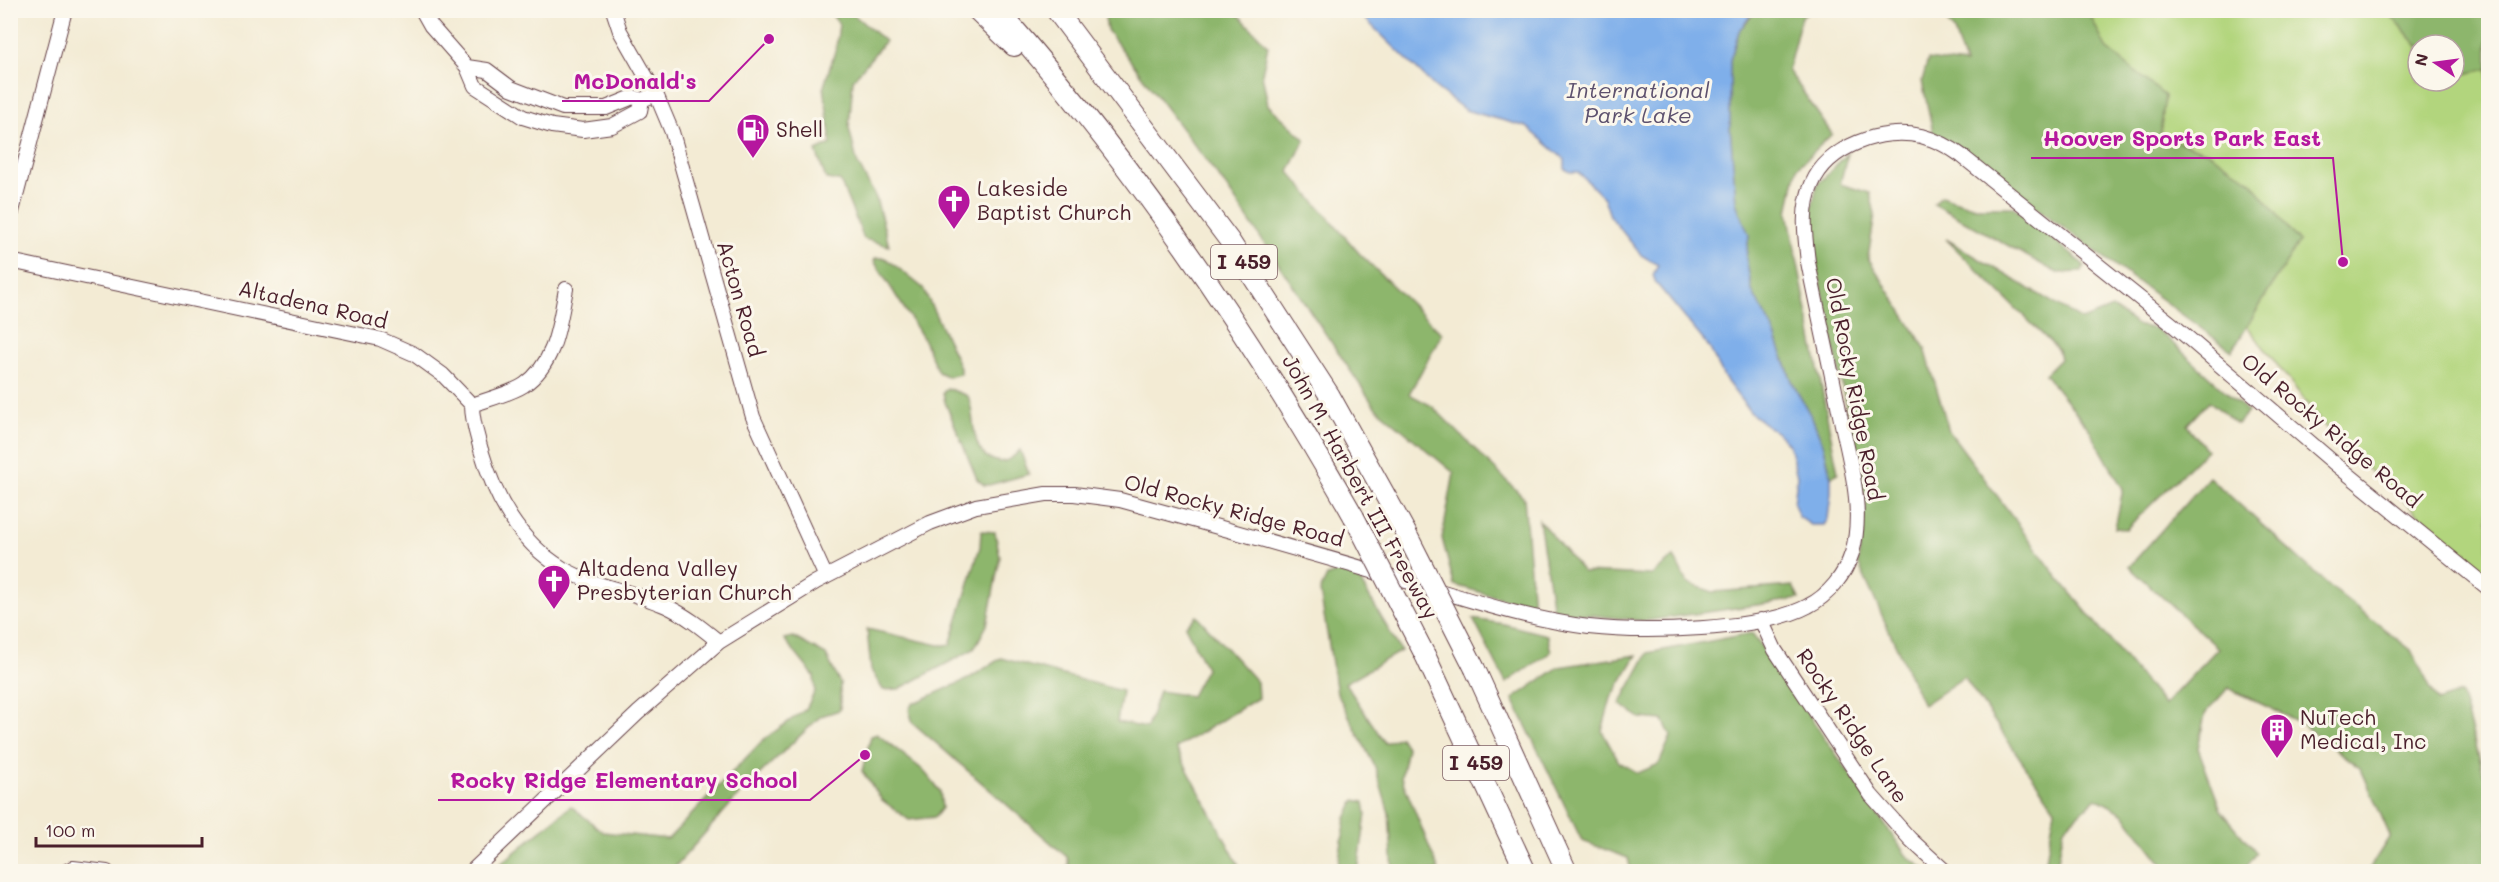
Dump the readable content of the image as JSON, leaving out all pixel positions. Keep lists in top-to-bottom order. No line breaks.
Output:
{"streets":{"highway":["I 459","John M. Harbert III Freeway"],"street":["Acton Road","Altadena Road","Old Rocky Ridge Road","Rocky Ridge Lane"]},"crossings":[["Acton Road","Old Rocky Ridge Road"],["Old Rocky Ridge Road","Rocky Ridge Lane"]],"water":["International Park Lake"],"places":{"other":["McDonald's","Hoover Sports Park East","Rocky Ridge Elementary School"],"fuel station":["Shell"],"church":["Lakeside Baptist Church","Altadena Valley Presbyterian Church"],"building":["NuTech Medical, Inc"]},"scale_bar":"100 m","north":"left"}
